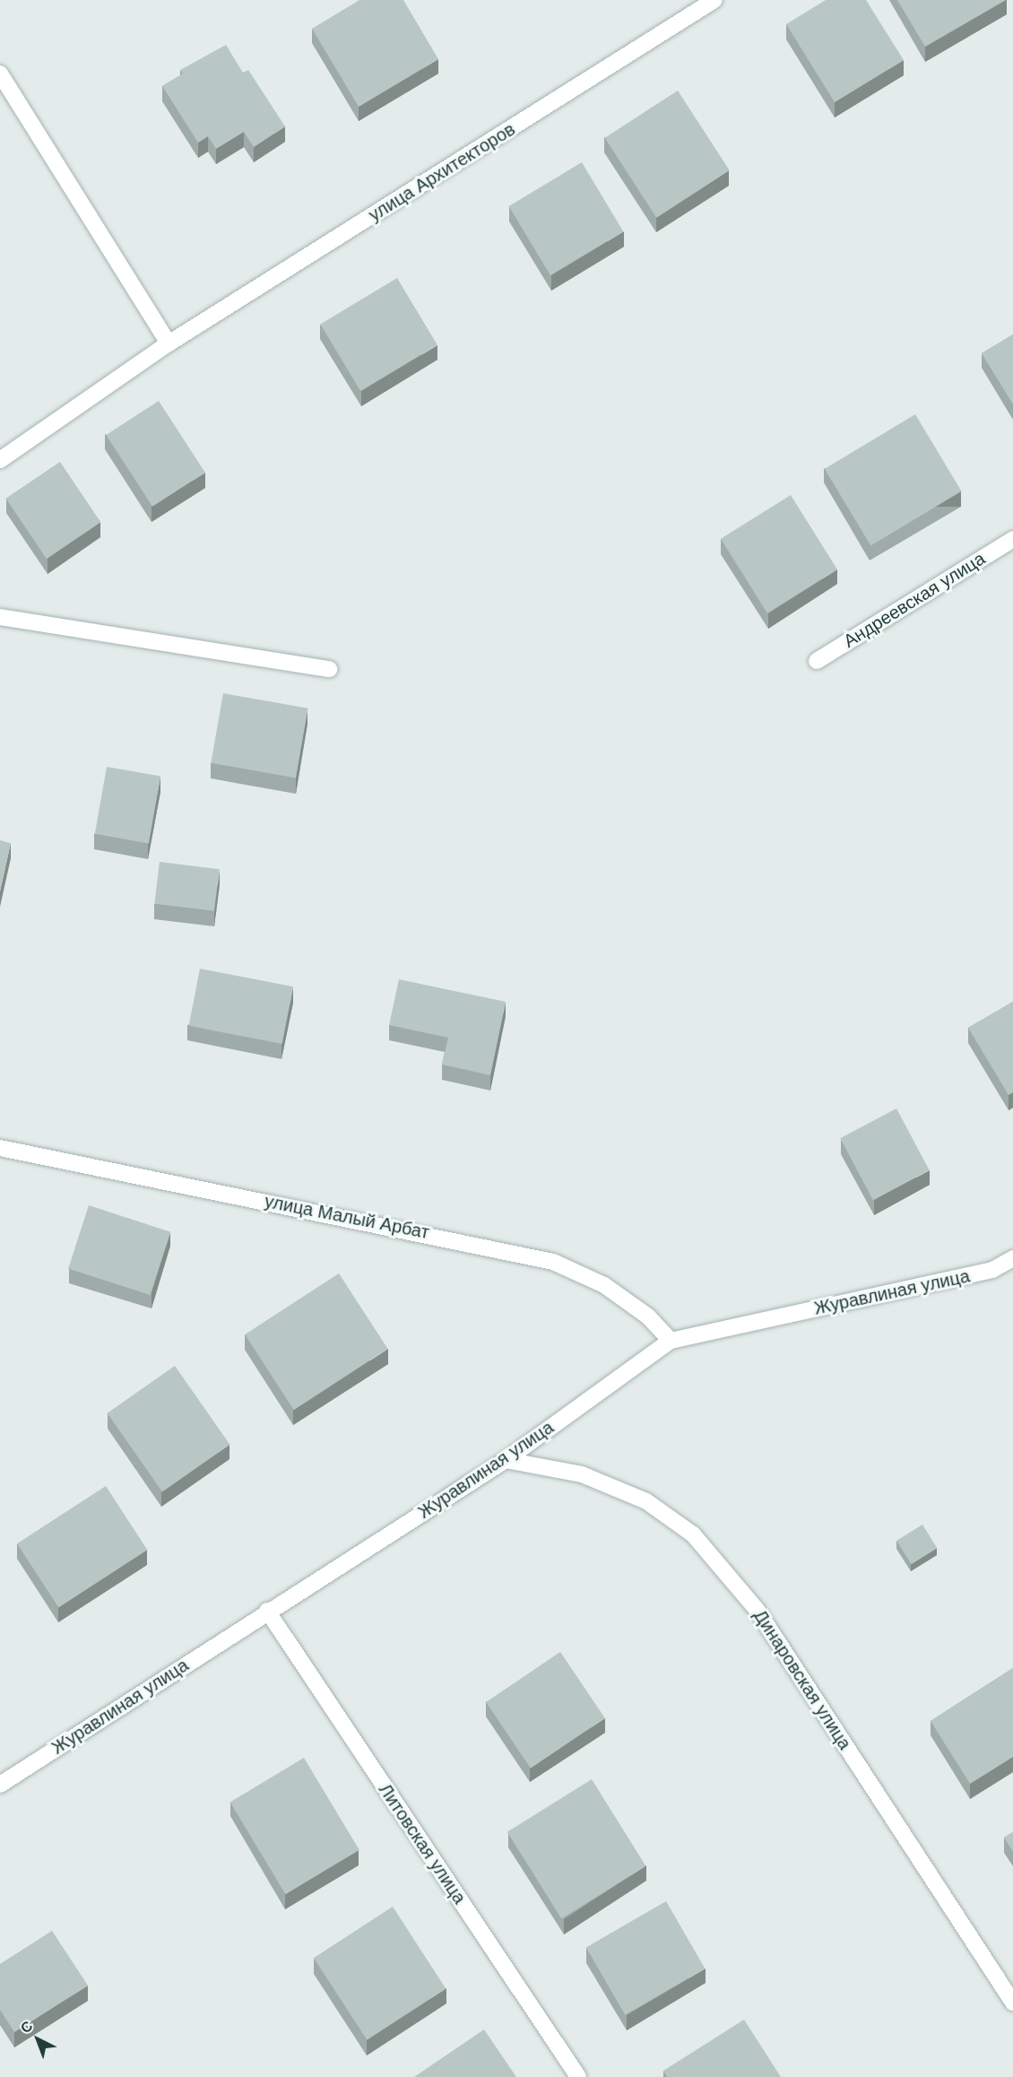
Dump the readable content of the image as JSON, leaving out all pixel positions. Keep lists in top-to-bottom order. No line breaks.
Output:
{"streets":{"street":["улица Архитекторов","Андреевская улица","улица Малый Арбат","Журавлиная улица","Динаровская улица","Литовская улица"]},"crossings":[["улица Малый Арбат","Журавлиная улица"],["Журавлиная улица","Динаровская улица"],["Журавлиная улица","Литовская улица"]],"north":"top left"}
